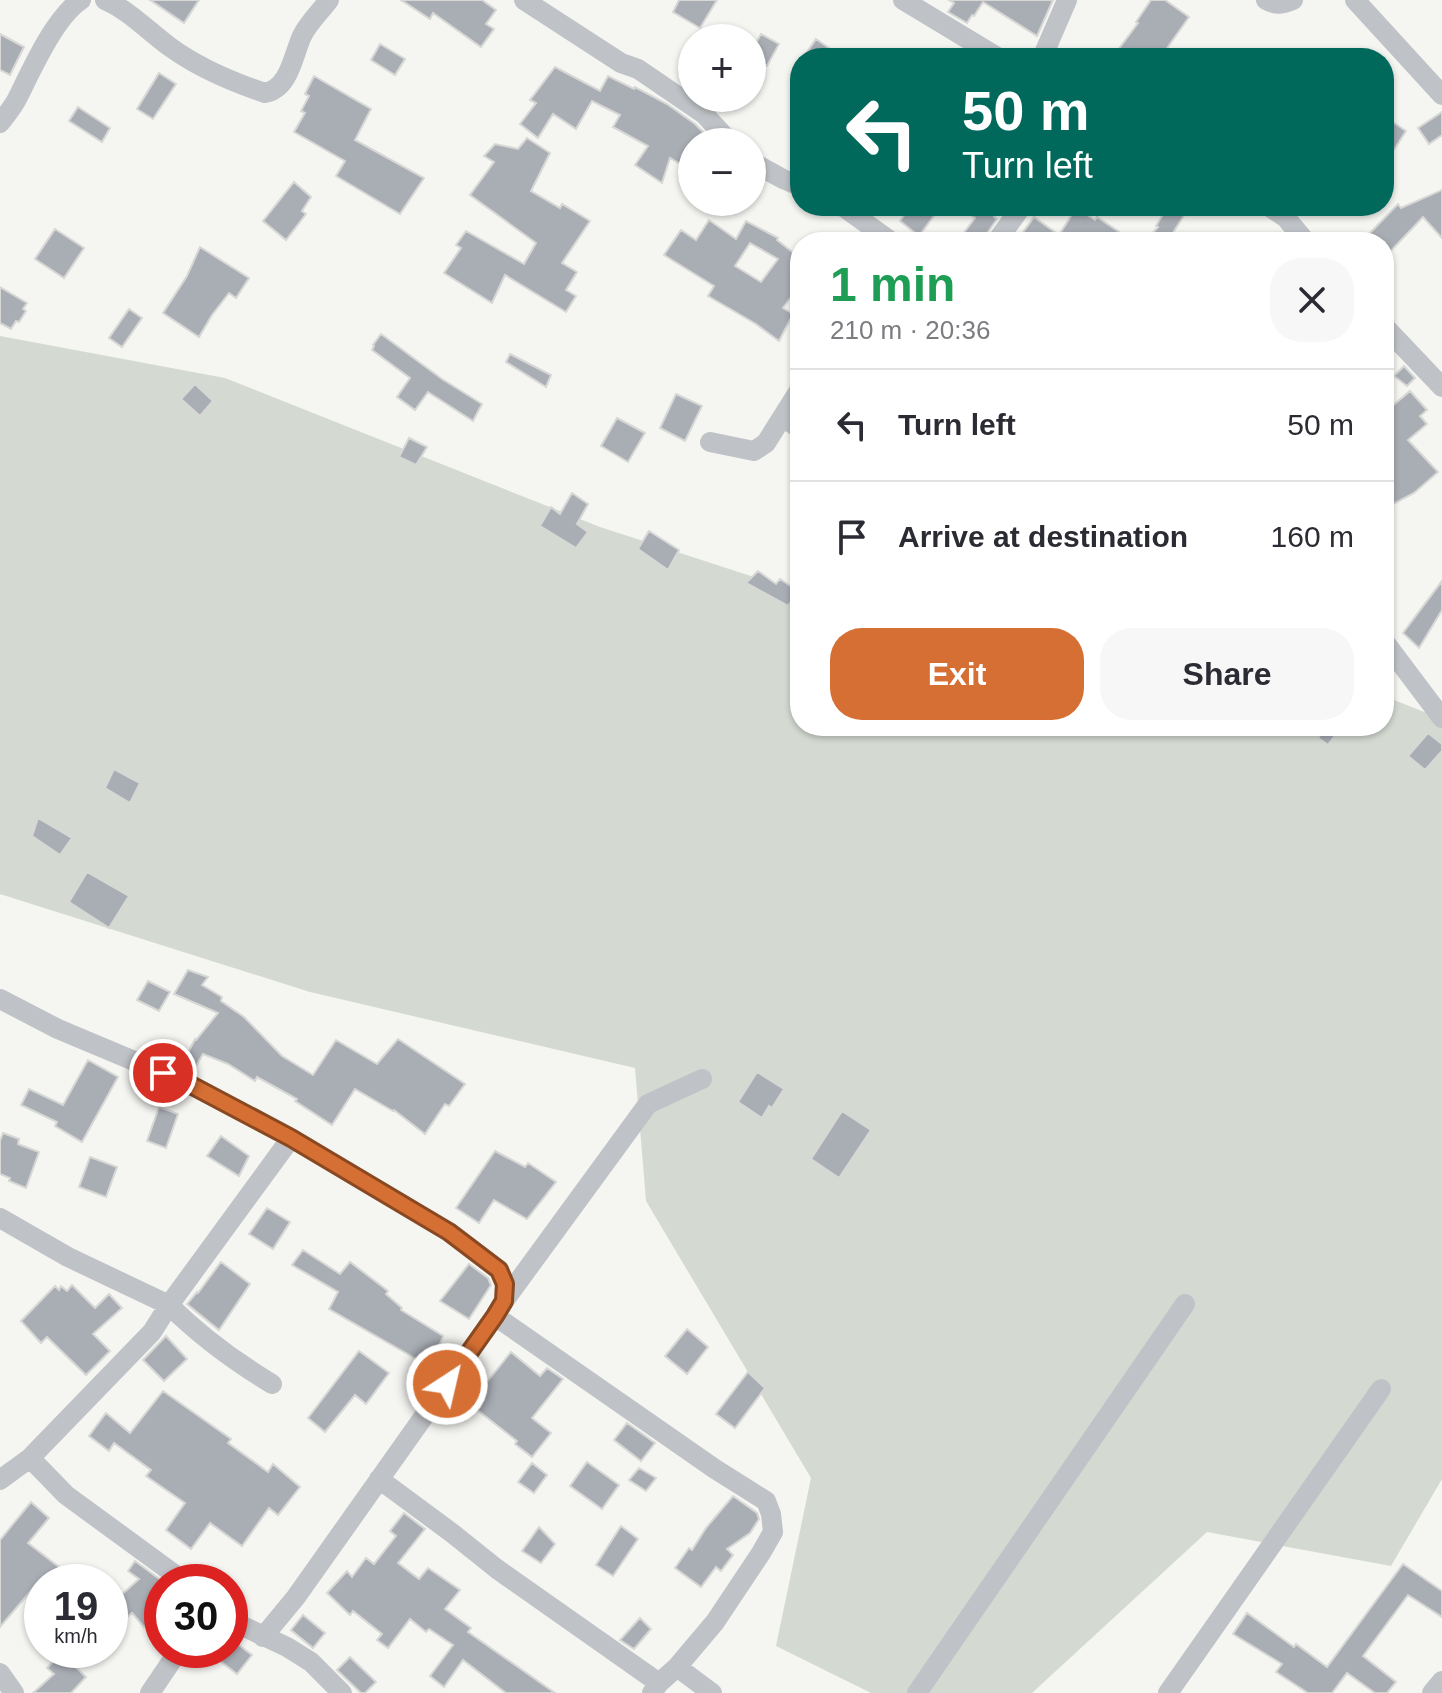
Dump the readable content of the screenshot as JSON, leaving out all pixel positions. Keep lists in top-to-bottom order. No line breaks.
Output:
{"page":{"map_buttons":["+","−"],"turn":["50 m","Turn left"],"heading":["1 min","210 m · 20:36"],"list":[{"name":"Turn left","value":"50 m"},{"name":"Arrive at destination","value":"160 m"}],"buttons":["Exit","Share"],"speed":"19 km/h","limit":"30"}}
